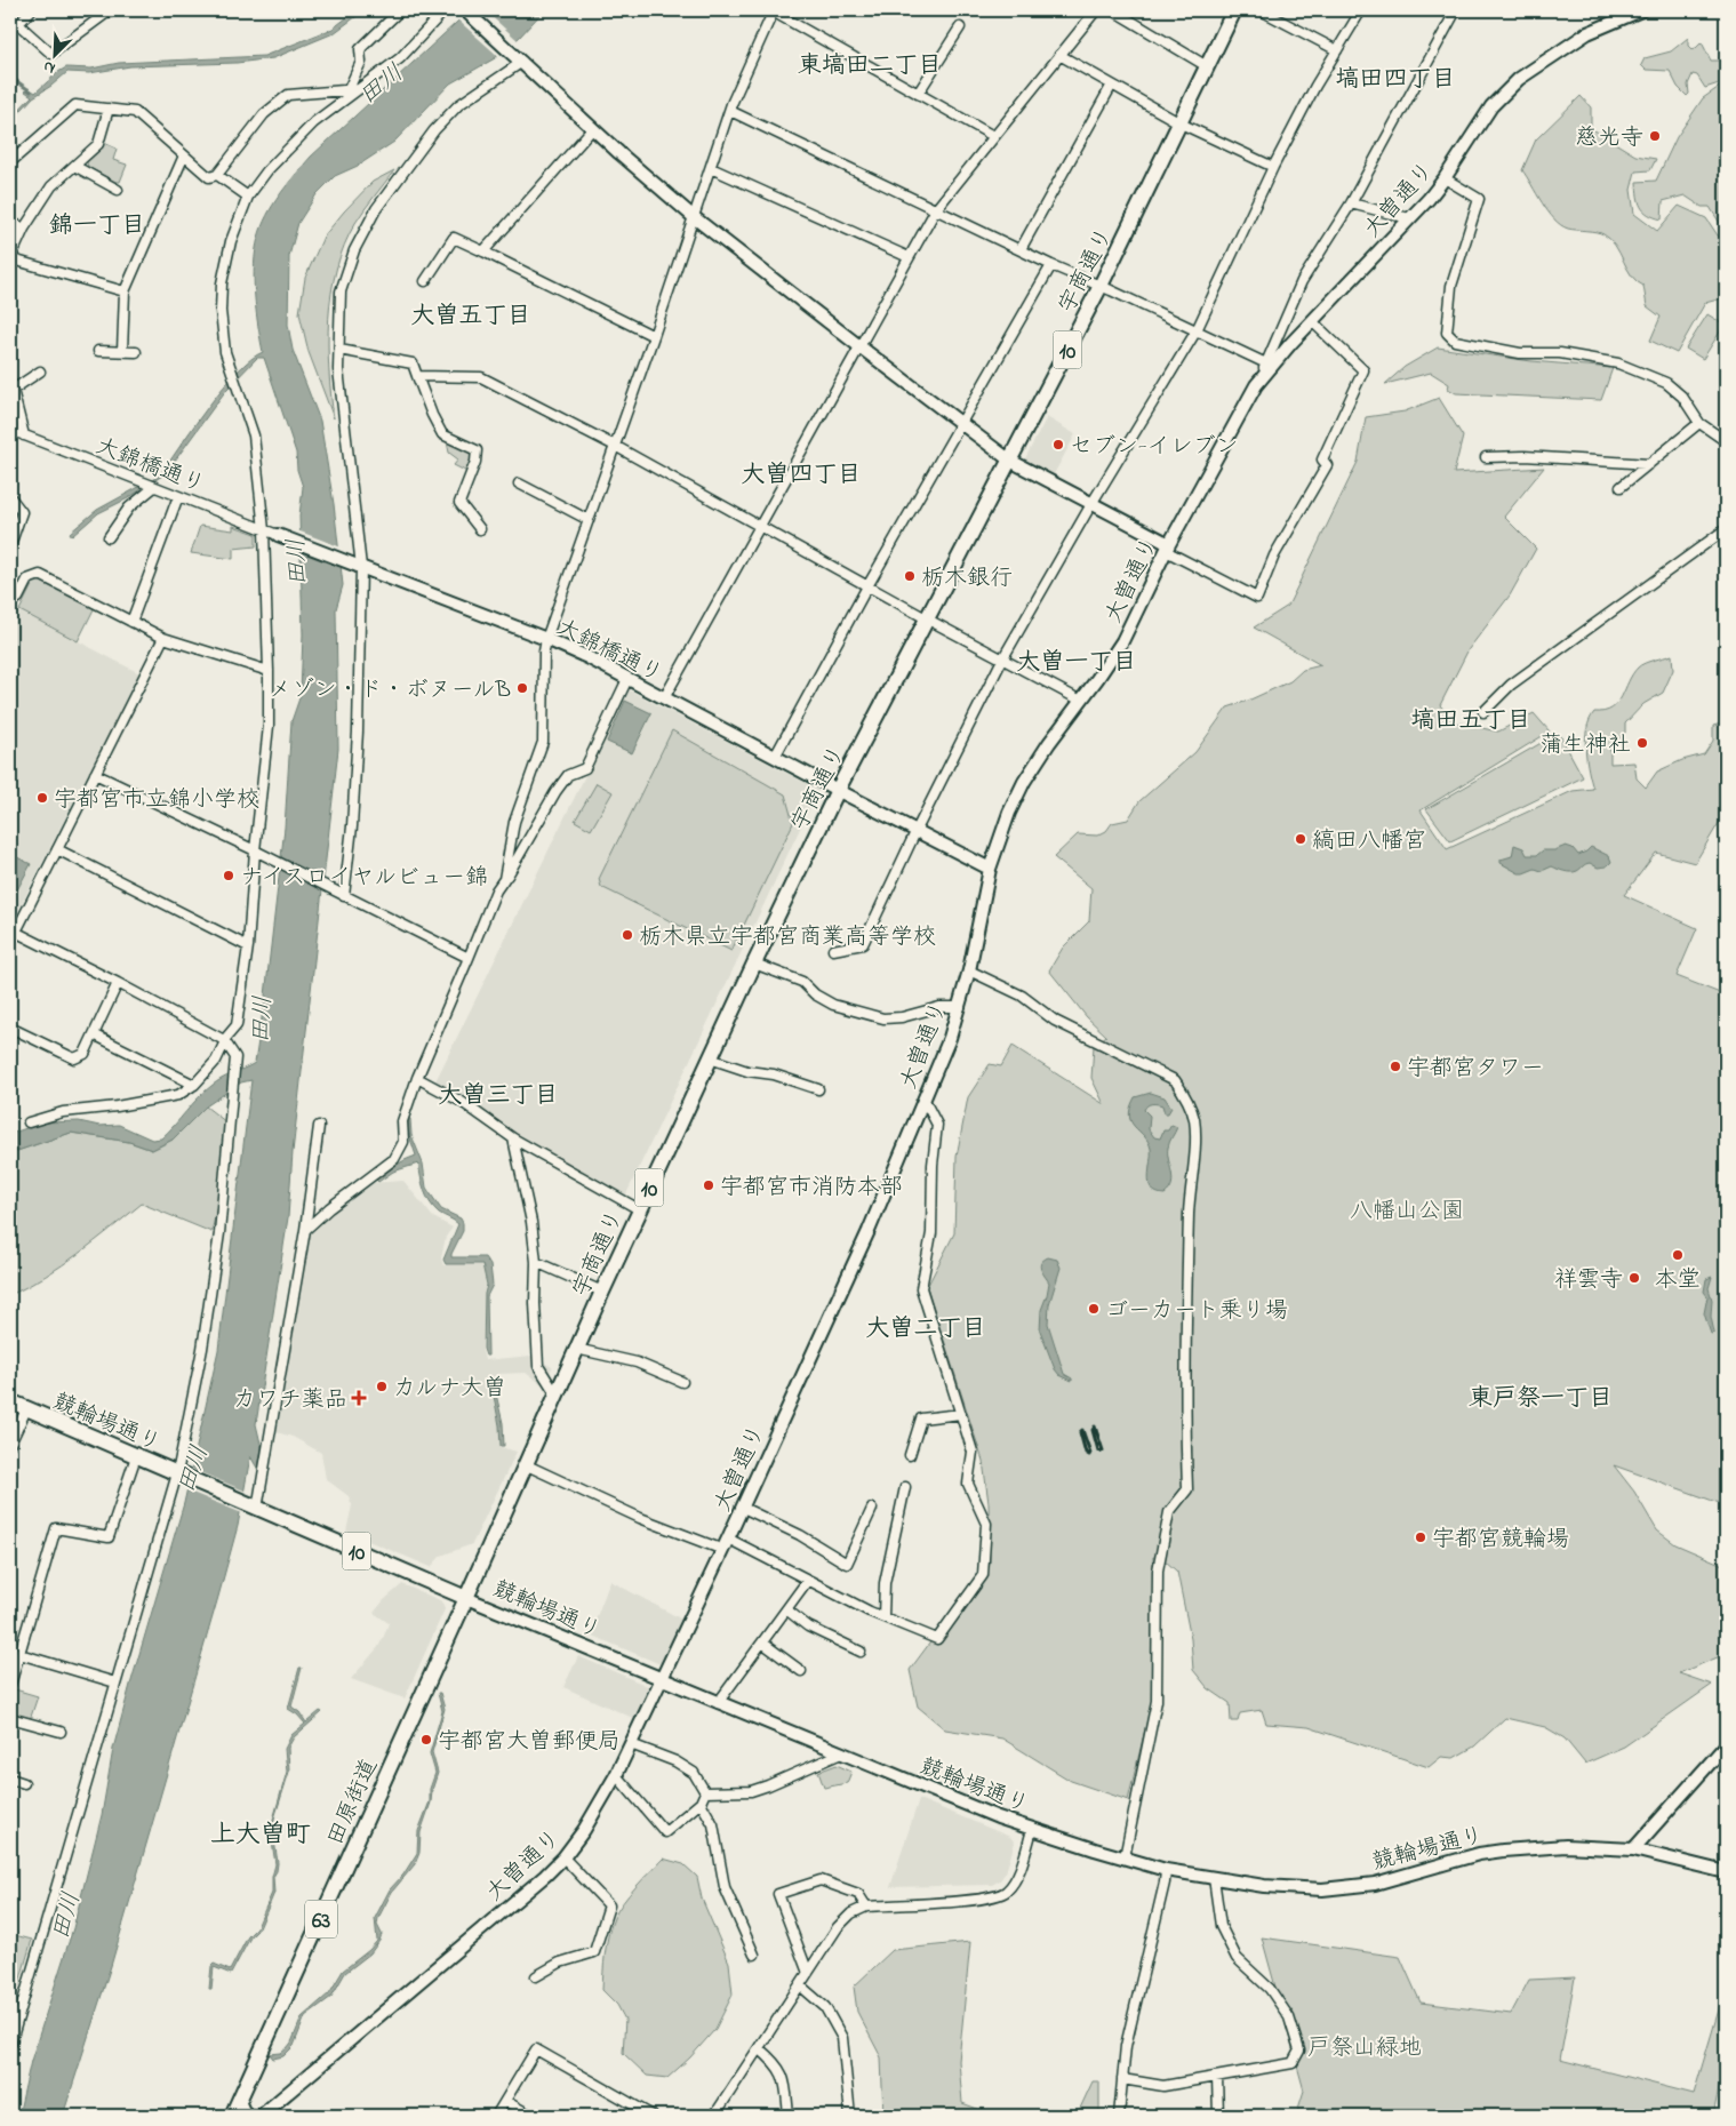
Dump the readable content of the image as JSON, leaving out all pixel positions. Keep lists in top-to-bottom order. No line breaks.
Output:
{"streets":{"main road":["宇商通り","10","競輪場通り","田原街道","63"],"street":["大曽通り","大錦橋通り"]},"crossings":[["大曽通り","大錦橋通り"],["大曽通り","競輪場通り"],["宇商通り","大錦橋通り"],["宇商通り","競輪場通り"],["宇商通り","田原街道"],["10","競輪場通り"],["競輪場通り","田原街道"]],"districts":["東塙田二丁目","塙田四丁目","錦一丁目","大曽五丁目","大曽四丁目","大曽一丁目","塙田五丁目","大曽三丁目","大曽二丁目","東戸祭一丁目","上大曽町"],"water":["田川"],"parks":["八幡山公園","戸祭山緑地"],"places":{"other":["慈光寺","セブン-イレブン","栃木銀行","メゾン・ド・ボヌールB","蒲生神社","宇都宮市立錦小学校","縞田八幡宮","ナイスロイヤルビュー錦","栃木県立宇都宮商業高等学校","宇都宮タワー","宇都宮市消防本部","本堂","祥雲寺","ゴーカート乗り場","カルナ大曽","宇都宮競輪場","宇都宮大曽郵便局"],"health":["カワチ薬品"]},"north":"bottom left"}
